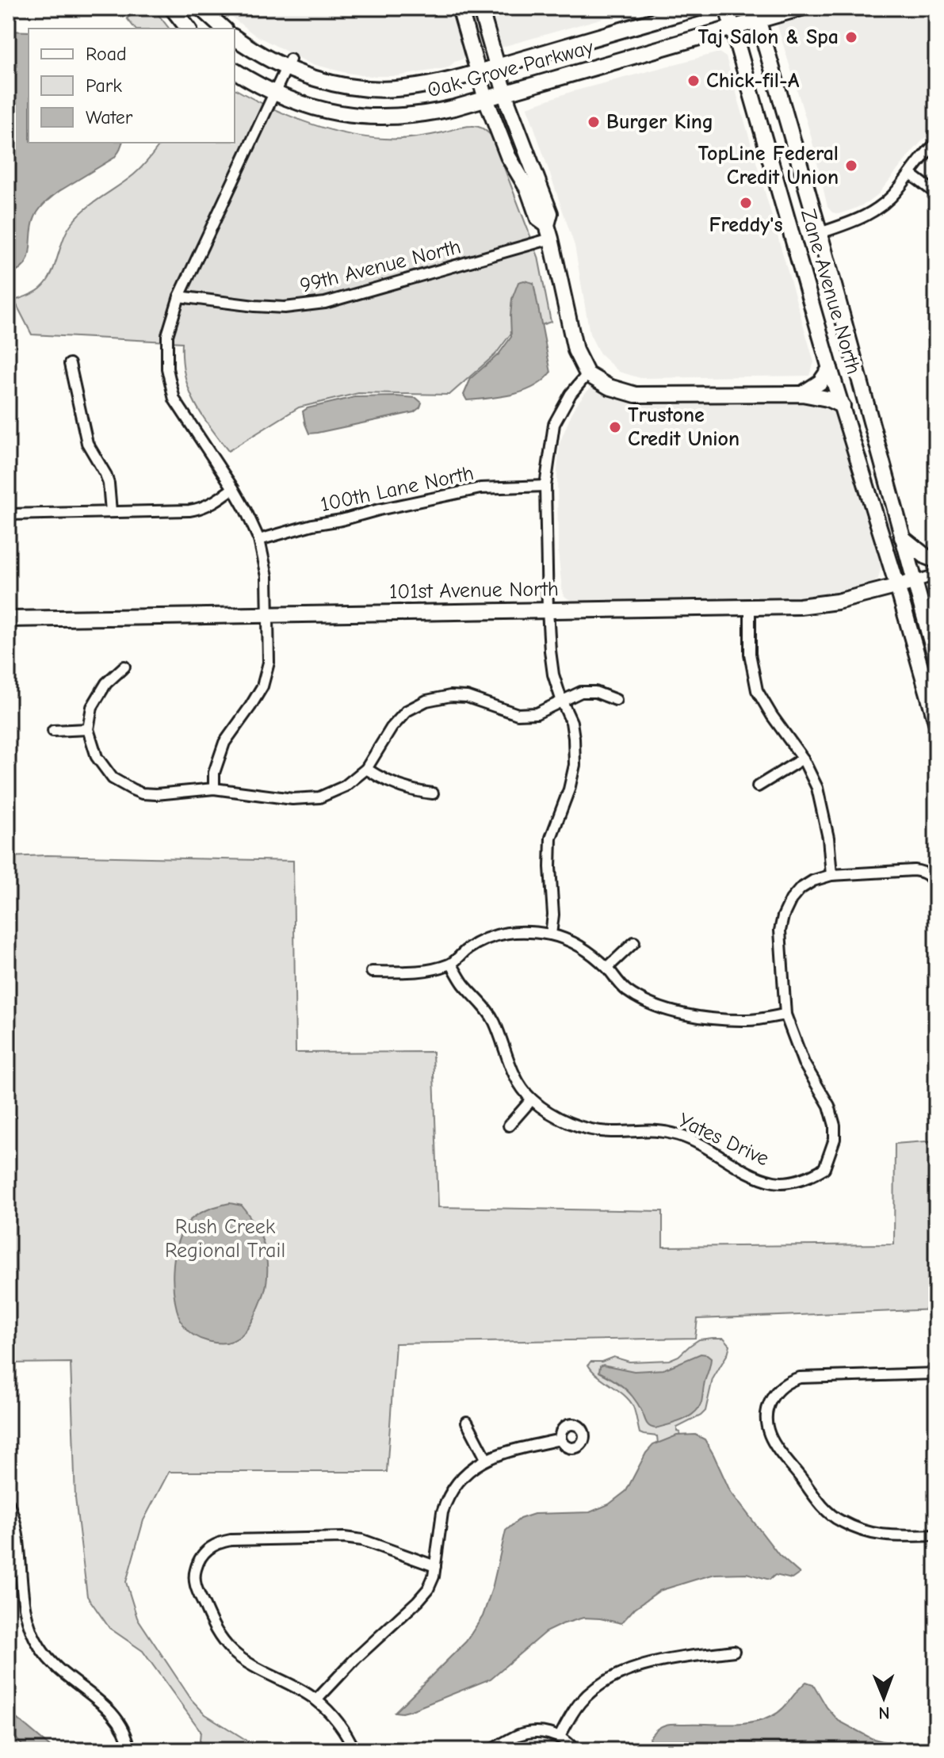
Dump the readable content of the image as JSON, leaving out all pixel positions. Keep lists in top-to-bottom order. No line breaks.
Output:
{"streets":{"street":["Oak Grove Parkway","99th Avenue North","Zane Avenue North","100th Lane North","101st Avenue North","Yates Drive"]},"crossings":[["Oak Grove Parkway","Zane Avenue North"],["Zane Avenue North","101st Avenue North"]],"parks":["Rush Creek Regional Trail"],"places":["Taj Salon & Spa","Chick-fil-A","Burger King","TopLine Federal Credit Union","Freddy's","Trustone Credit Union"],"legend":["Road","Park","Water"],"north":"bottom"}
